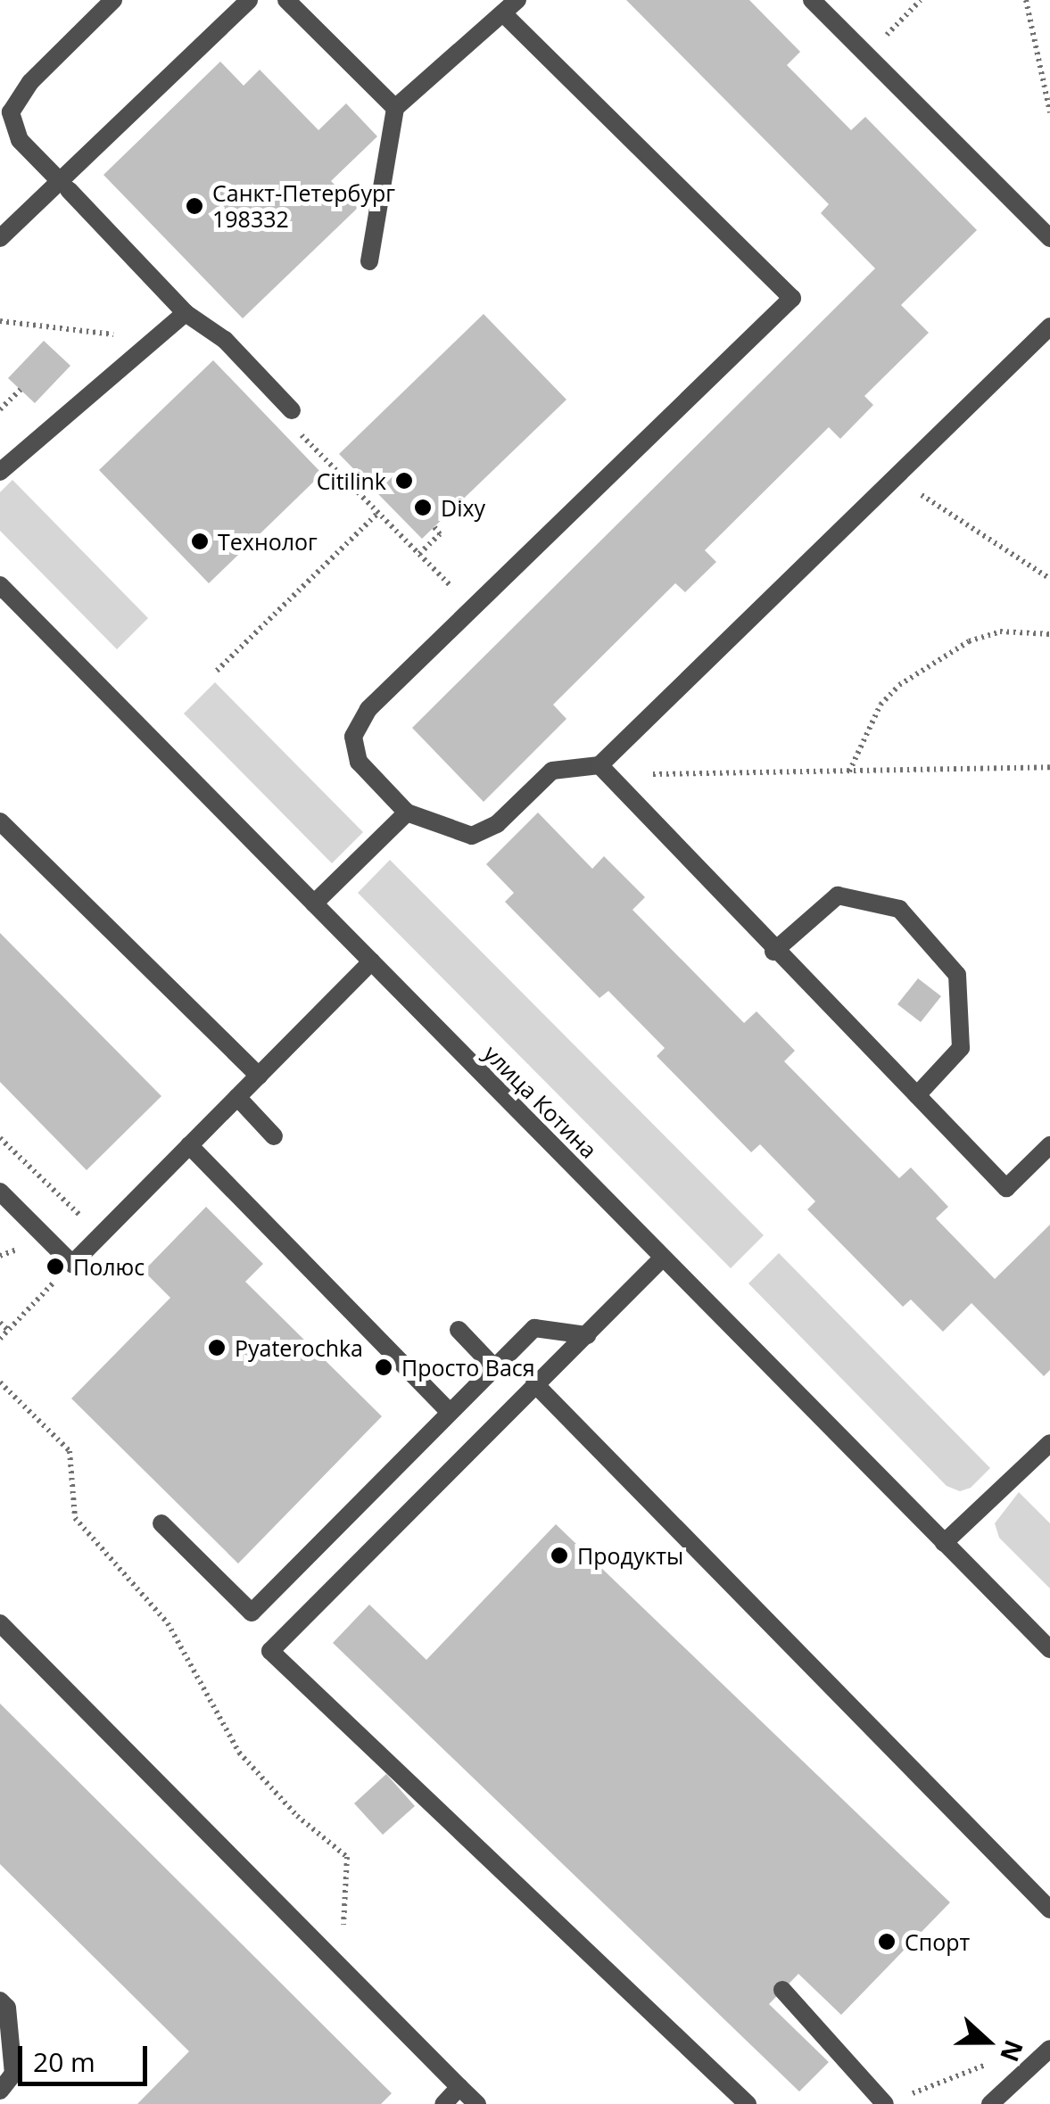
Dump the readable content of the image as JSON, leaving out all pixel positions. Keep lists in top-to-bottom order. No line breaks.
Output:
{"streets":{"street":["улица Котина"]},"places":["Санкт-Петербург 198332","Citilink","Dixy","Технолог","Полюс","Pyaterochka","Просто Вася","Продукты","Спорт"],"scale_bar":"20 m","north":"right"}
